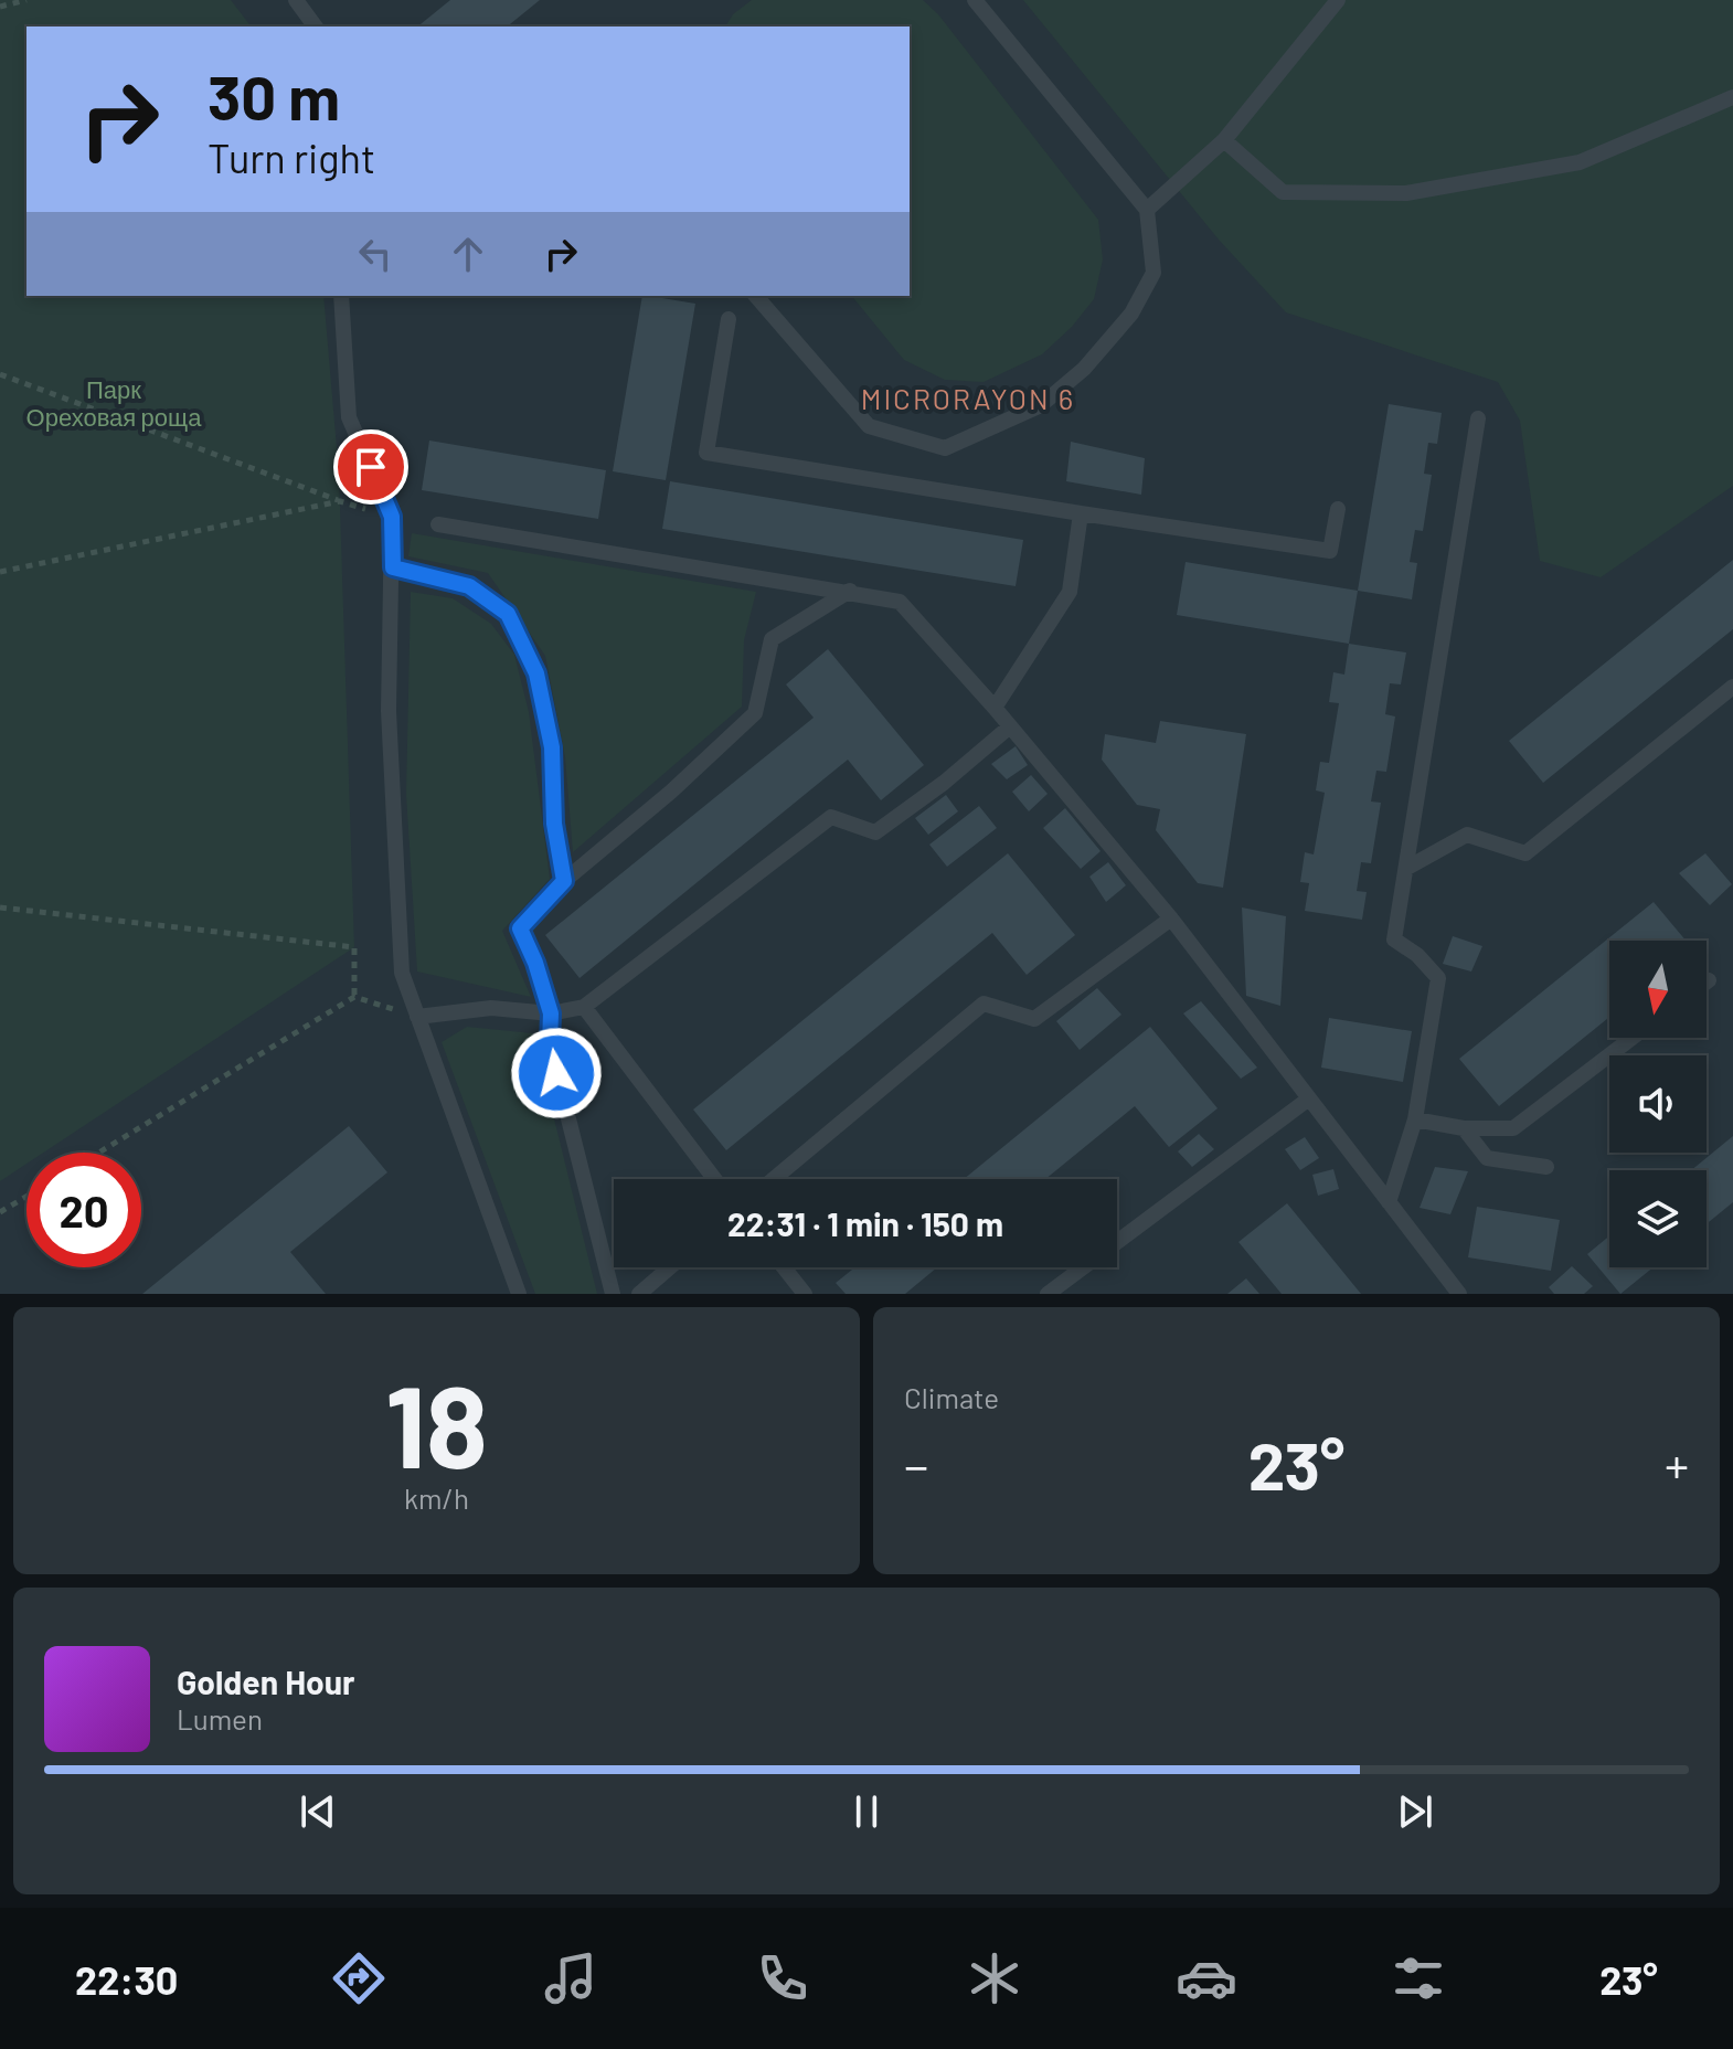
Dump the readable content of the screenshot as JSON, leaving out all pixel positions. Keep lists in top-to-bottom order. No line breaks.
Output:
{"districts":["MICRORAYON 6"],"parks":["Парк Ореховая роща"],"north":"bottom","page":{"turn":["30 m","Turn right"],"limit":"20","trip":"22:31 · 1 min · 150 m","tile":[["18","km/h"],"Climate"],"heat":["−","23°","+"],"song":["Golden Hour","Lumen"],"tabs":["22:30","23°"]}}
